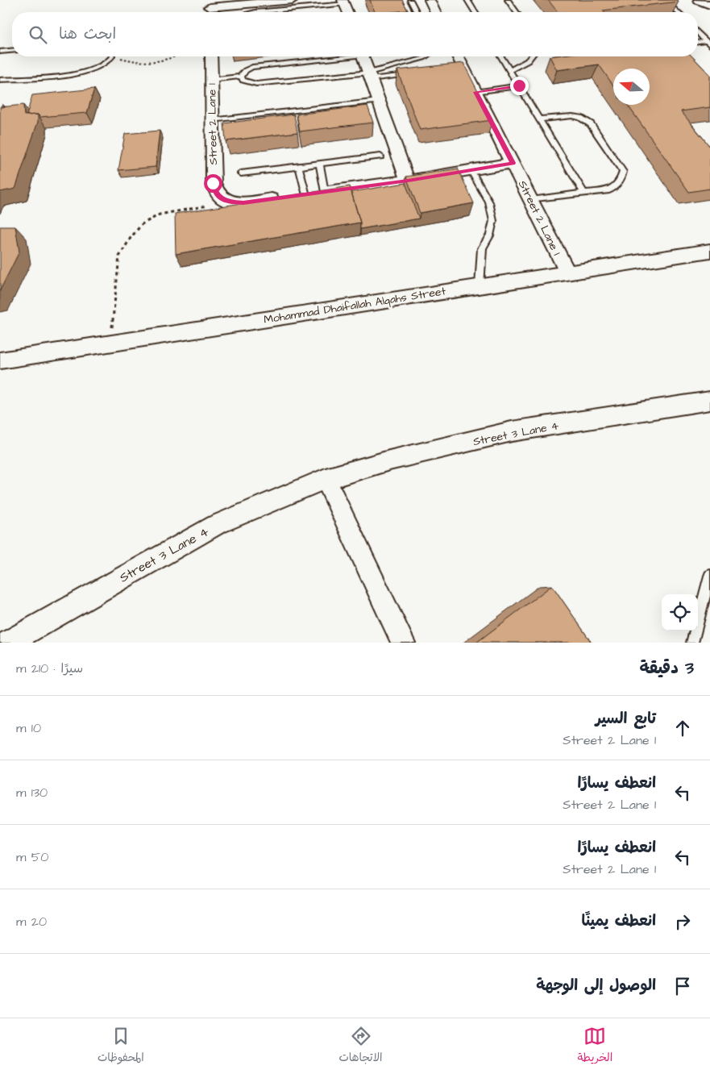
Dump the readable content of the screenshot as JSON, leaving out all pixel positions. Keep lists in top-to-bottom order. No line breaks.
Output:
{"streets":{"street":["Street 2 Lane 1","Mohammad Dhaifallah Alqahs Street","Street 3 Lane 4"]},"crossings":[["Street 2 Lane 1","Mohammad Dhaifallah Alqahs Street"]],"north":"left","page":{"search":"ابحث هنا","heading":["3 دقيقة","سيرًا · 210 m"],"list":[["تابع السير","Street 2 Lane 1","10 m"],["انعطف يسارًا","Street 2 Lane 1","130 m"],["انعطف يسارًا","Street 2 Lane 1","50 m"],["انعطف يمينًا","20 m"],"الوصول إلى الوجهة"],"nav":["الخريطة","الاتجاهات","المحفوظات"]}}
